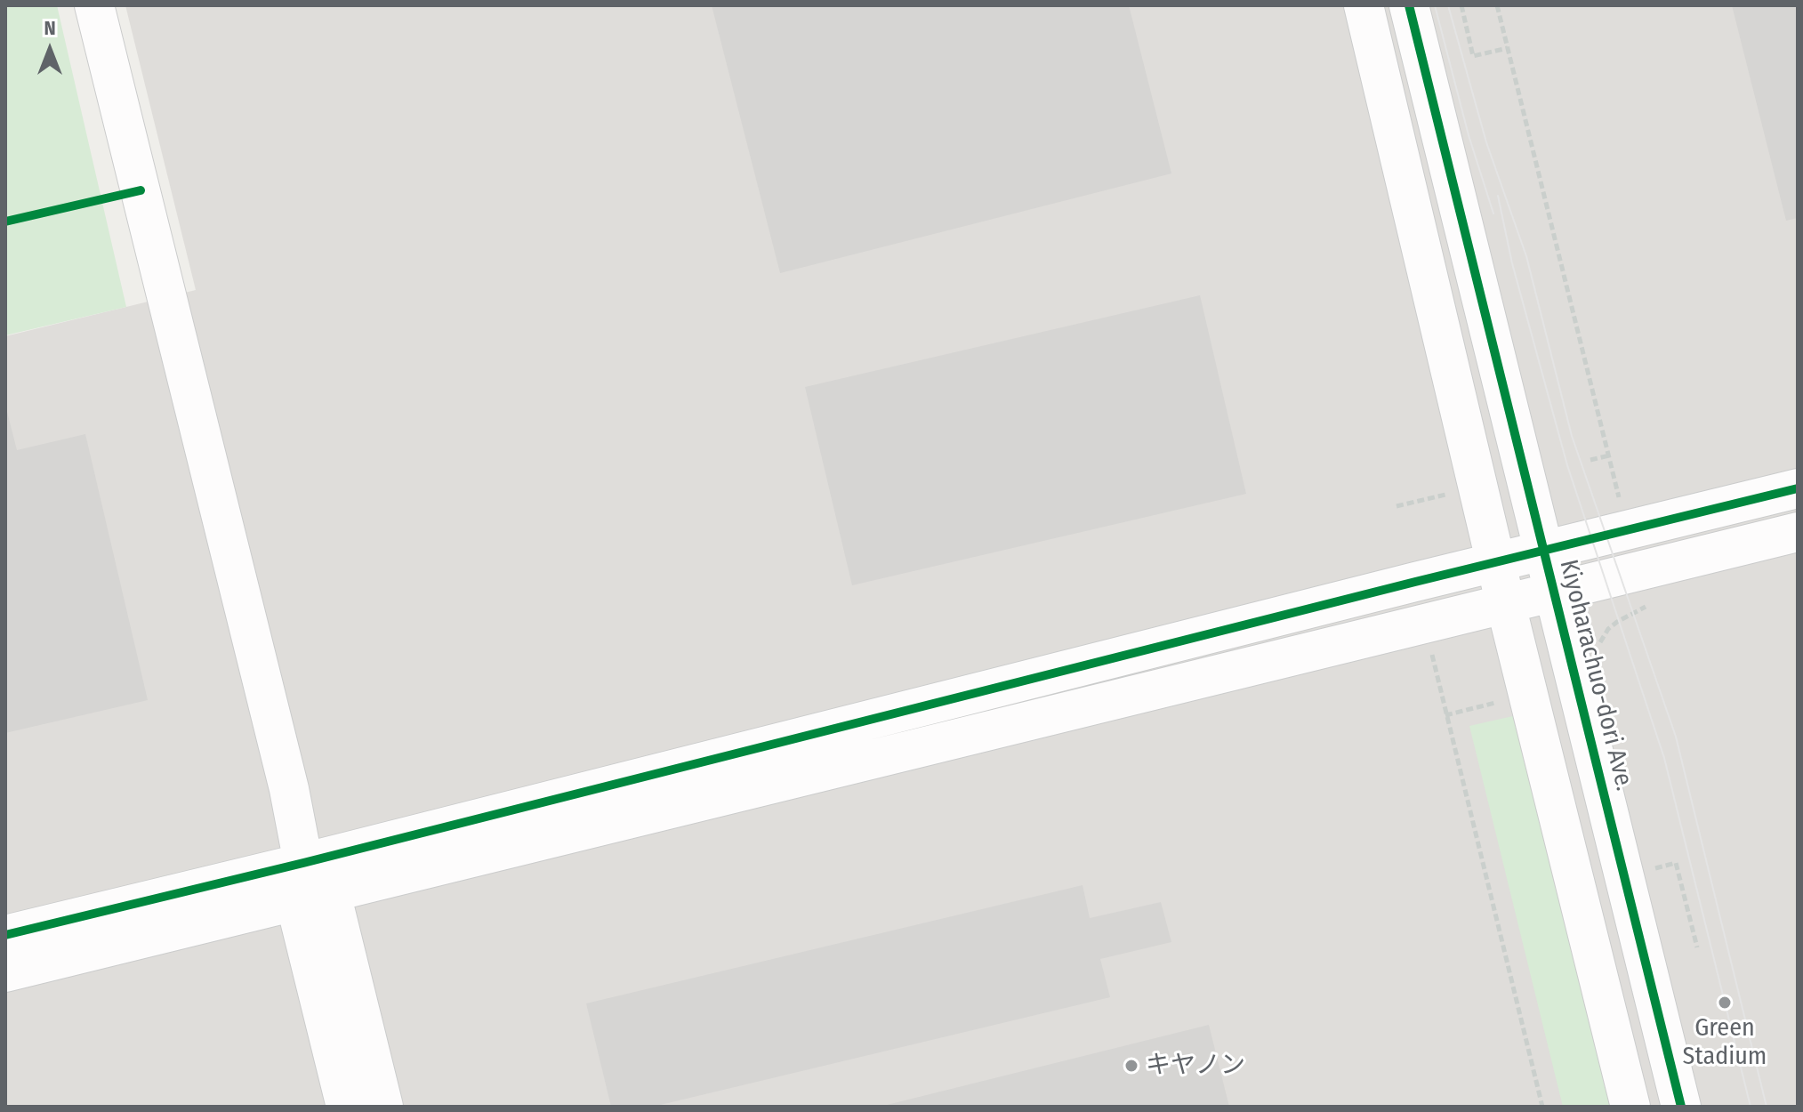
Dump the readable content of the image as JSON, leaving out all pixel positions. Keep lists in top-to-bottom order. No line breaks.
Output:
{"streets":{"street":["Kiyoharachuo-dori Ave."]},"places":["Green Stadium","キヤノン"],"north":"top"}
